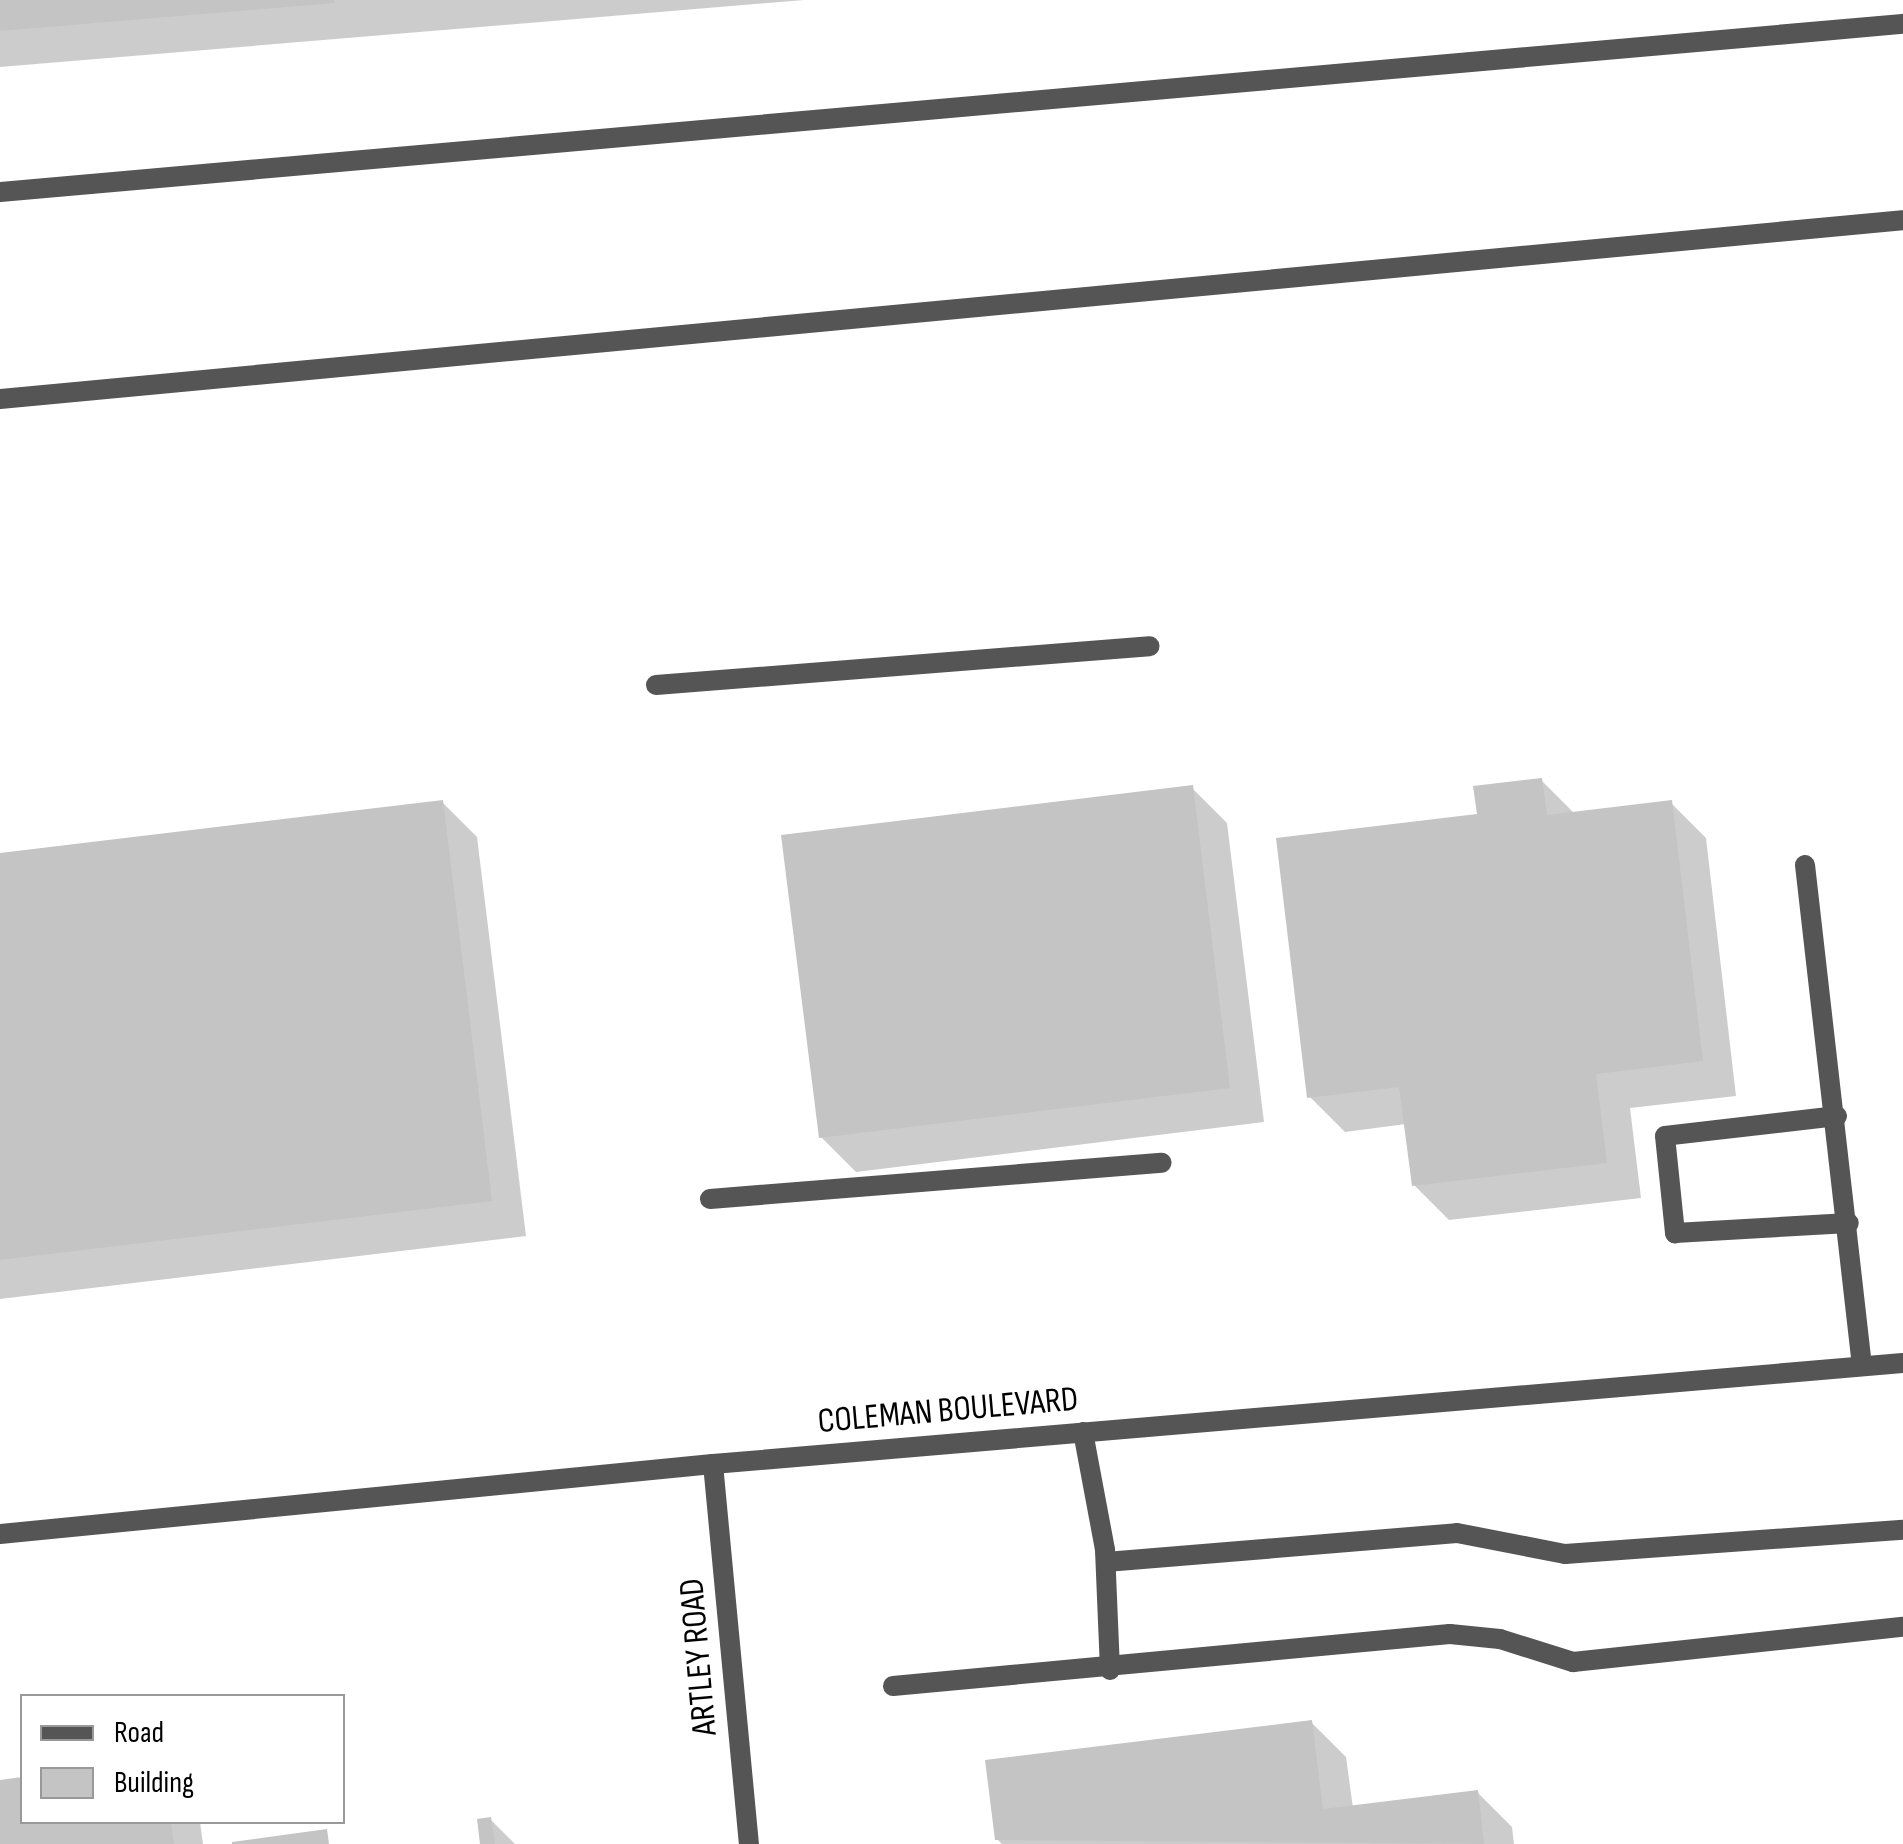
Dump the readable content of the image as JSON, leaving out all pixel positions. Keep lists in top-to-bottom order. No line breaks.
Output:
{"streets":{"street":["COLEMAN BOULEVARD","ARTLEY ROAD"]},"crossings":[["COLEMAN BOULEVARD","ARTLEY ROAD"]],"legend":["Road","Building"]}
